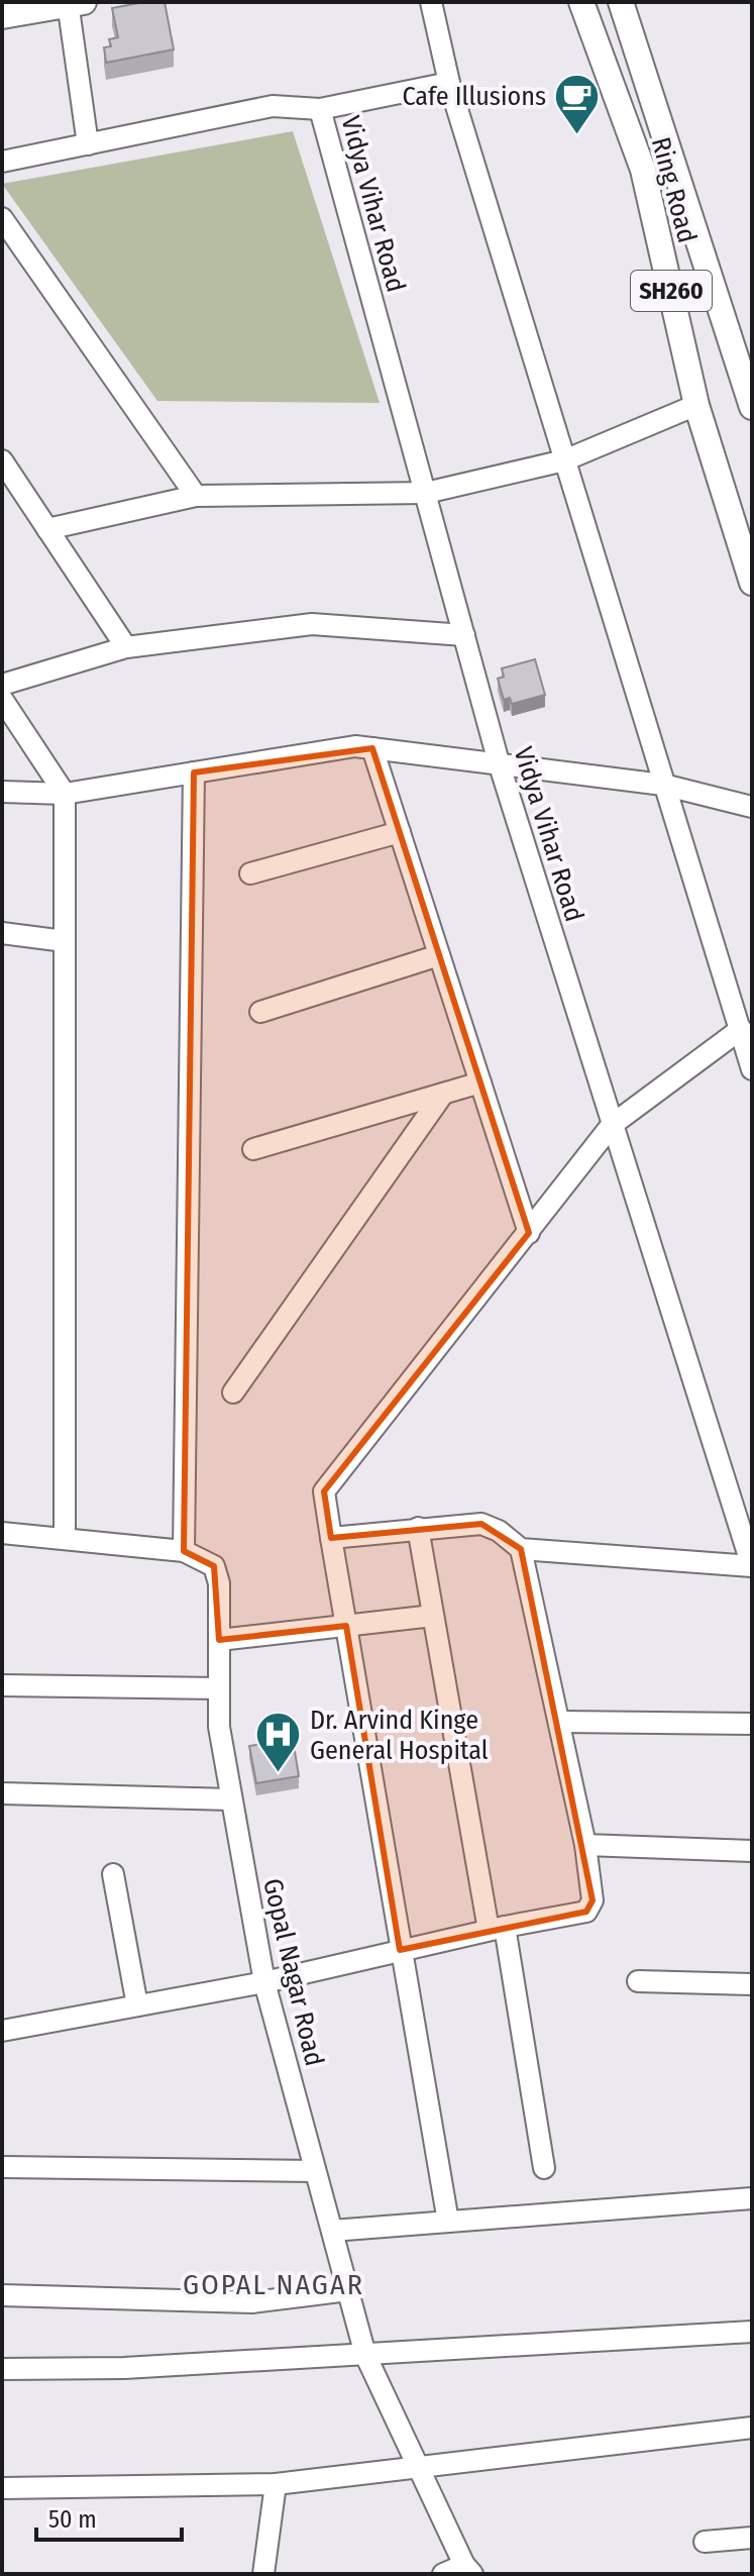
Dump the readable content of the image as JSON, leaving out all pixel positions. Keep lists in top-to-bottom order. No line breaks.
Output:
{"streets":{"main road":["Ring Road","SH260"],"street":["Vidya Vihar Road","Gopal Nagar Road"]},"districts":["GOPAL NAGAR"],"places":{"cafe":["Cafe Illusions"],"hospital":["Dr. Arvind Kinge General Hospital"]},"scale_bar":"50 m"}
